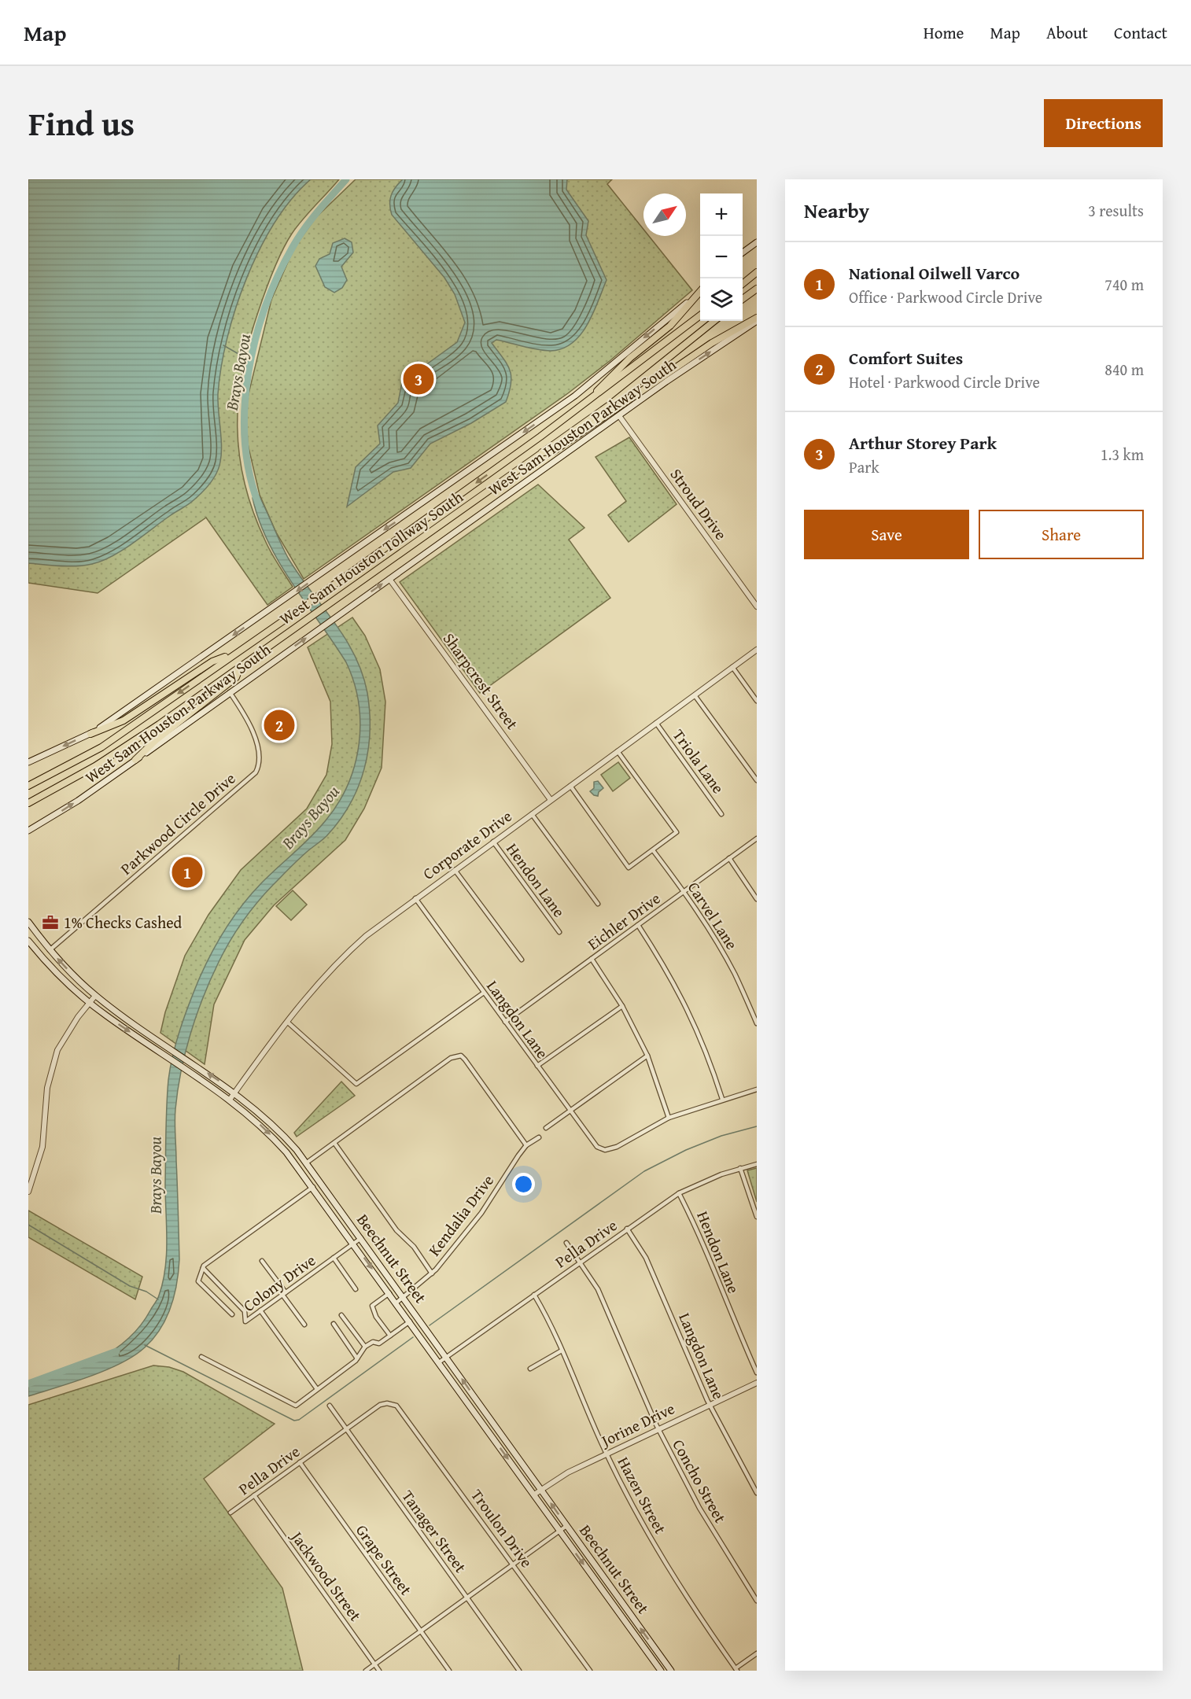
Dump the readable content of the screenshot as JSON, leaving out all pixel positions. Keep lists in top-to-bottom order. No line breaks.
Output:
{"streets":{"highway":["West Sam Houston Tollway South"],"main road":["West Sam Houston Parkway South","Beechnut Street"],"street":["Stroud Drive","Sharpcrest Street","Triola Lane","Parkwood Circle Drive","Corporate Drive","Hendon Lane","Carvel Lane","Eichler Drive","Langdon Lane","Kendalia Drive","Pella Drive","Colony Drive","Jorine Drive","Concho Street","Hazen Street","Troulon Drive","Tanager Street","Grape Street","Jackwood Street"]},"crossings":[["West Sam Houston Parkway South","Stroud Drive"],["West Sam Houston Parkway South","Sharpcrest Street"],["West Sam Houston Parkway South","Parkwood Circle Drive"],["Sharpcrest Street","Corporate Drive"],["Triola Lane","Corporate Drive"],["Parkwood Circle Drive","Beechnut Street"],["Corporate Drive","Hendon Lane"],["Corporate Drive","Langdon Lane"],["Corporate Drive","Beechnut Street"],["Hendon Lane","Pella Drive"],["Carvel Lane","Eichler Drive"],["Eichler Drive","Langdon Lane"],["Langdon Lane","Pella Drive"],["Langdon Lane","Jorine Drive"],["Kendalia Drive","Beechnut Street"],["Pella Drive","Beechnut Street"],["Pella Drive","Concho Street"],["Pella Drive","Hazen Street"],["Pella Drive","Troulon Drive"],["Pella Drive","Tanager Street"],["Pella Drive","Grape Street"],["Pella Drive","Jackwood Street"],["Beechnut Street","Colony Drive"],["Beechnut Street","Jorine Drive"],["Jorine Drive","Concho Street"],["Jorine Drive","Hazen Street"]],"water":["Brays Bayou"],"places":{"office":["1% Checks Cashed"]},"north":"top right","page":{"header":"Map","nav":["Home","Map","About","Contact"],"title":"Find us","buttons":["Directions",["Save","Share"]],"heading":["Nearby","3 results"],"map_buttons":["+","−"],"list":[{"mark":"1","name":"National Oilwell Varco","note":"Office · Parkwood Circle Drive","value":"740 m"},{"mark":"2","name":"Comfort Suites","note":"Hotel · Parkwood Circle Drive","value":"840 m"},{"mark":"3","name":"Arthur Storey Park","note":"Park","value":"1.3 km"}],"pins":["3","2","1"]}}
